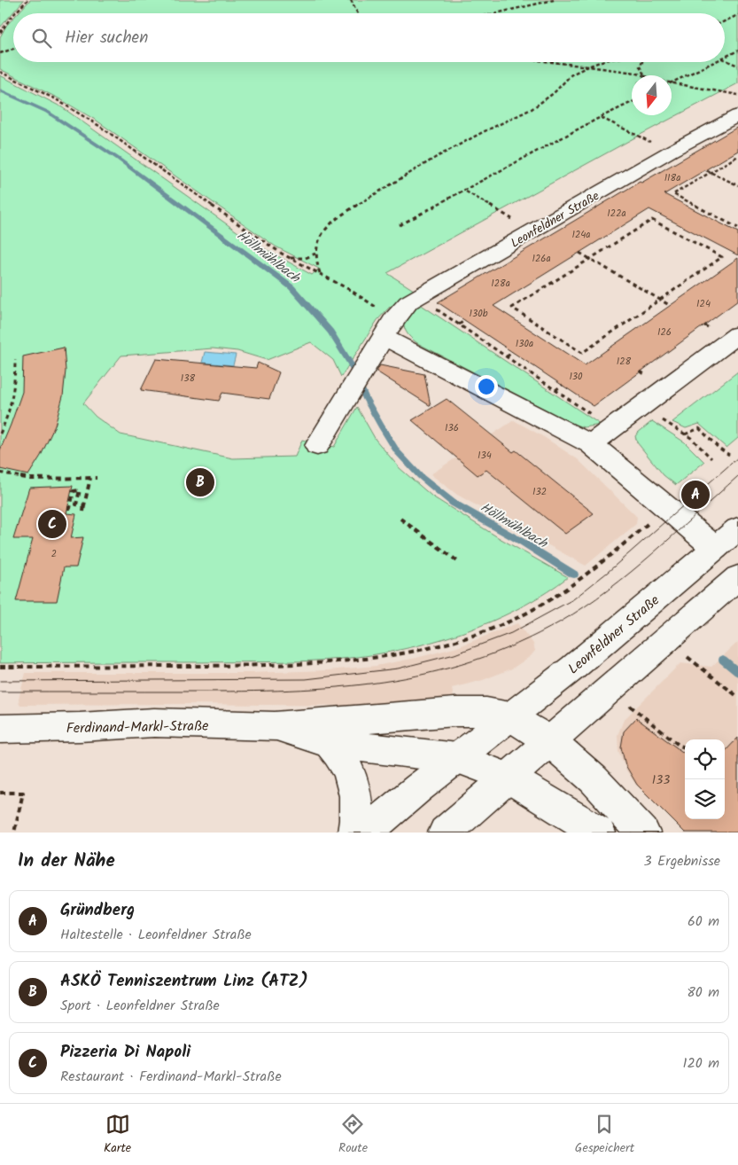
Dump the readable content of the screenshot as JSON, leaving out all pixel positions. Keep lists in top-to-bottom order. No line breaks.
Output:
{"streets":{"street":["Leonfeldner Straße","Ferdinand-Markl-Straße"]},"crossings":[["Leonfeldner Straße","Ferdinand-Markl-Straße"]],"water":["Höllmühlbach"],"house_numbers":["118a","122a","124a","126a","128a","124","130b","126","130a","128","130","138","136","134","132","2","133"],"north":"bottom","page":{"search":"Hier suchen","pins":["B","A","C"],"heading":["In der Nähe","3 Ergebnisse"],"list":[{"mark":"A","name":"Gründberg","note":"Haltestelle · Leonfeldner Straße","value":"60 m"},{"mark":"B","name":"ASKÖ Tenniszentrum Linz (ATZ)","note":"Sport · Leonfeldner Straße","value":"80 m"},{"mark":"C","name":"Pizzeria Di Napoli","note":"Restaurant · Ferdinand-Markl-Straße","value":"120 m"}],"nav":["Karte","Route","Gespeichert"]}}
